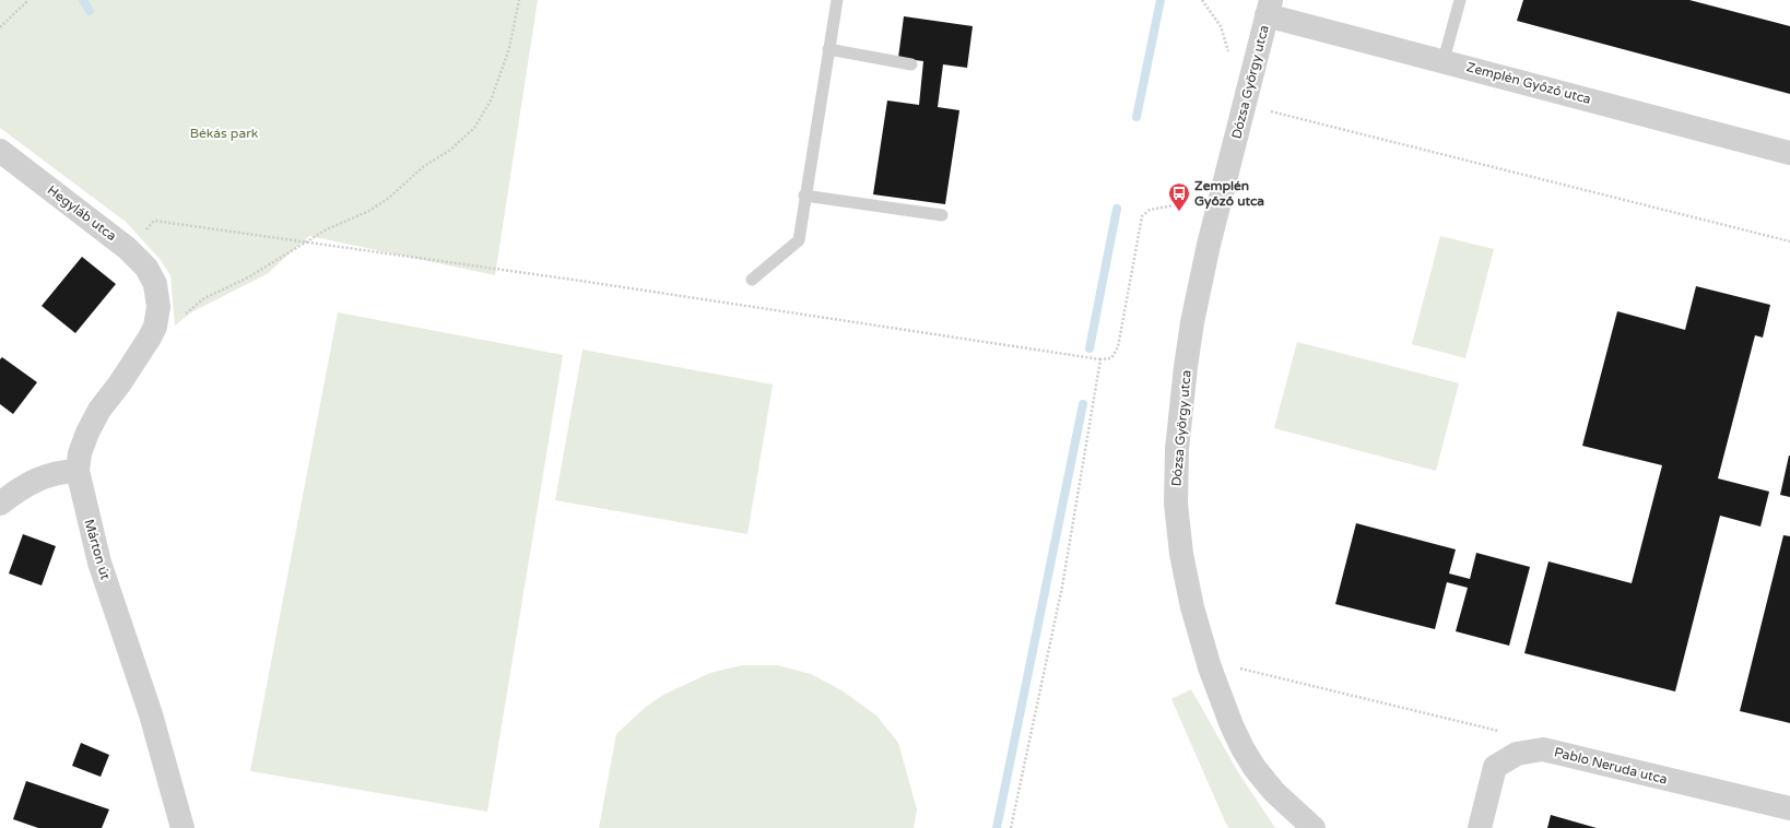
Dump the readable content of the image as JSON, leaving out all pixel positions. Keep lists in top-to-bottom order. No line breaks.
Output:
{"streets":{"street":["Dózsa György utca","Zemplén Győző utca","Hegyláb utca","Márton út","Pablo Neruda utca"]},"crossings":[["Dózsa György utca","Zemplén Győző utca"],["Hegyláb utca","Márton út"]],"parks":["Békás park"],"places":{"bus stop":["Zemplén Győző utca"]}}
